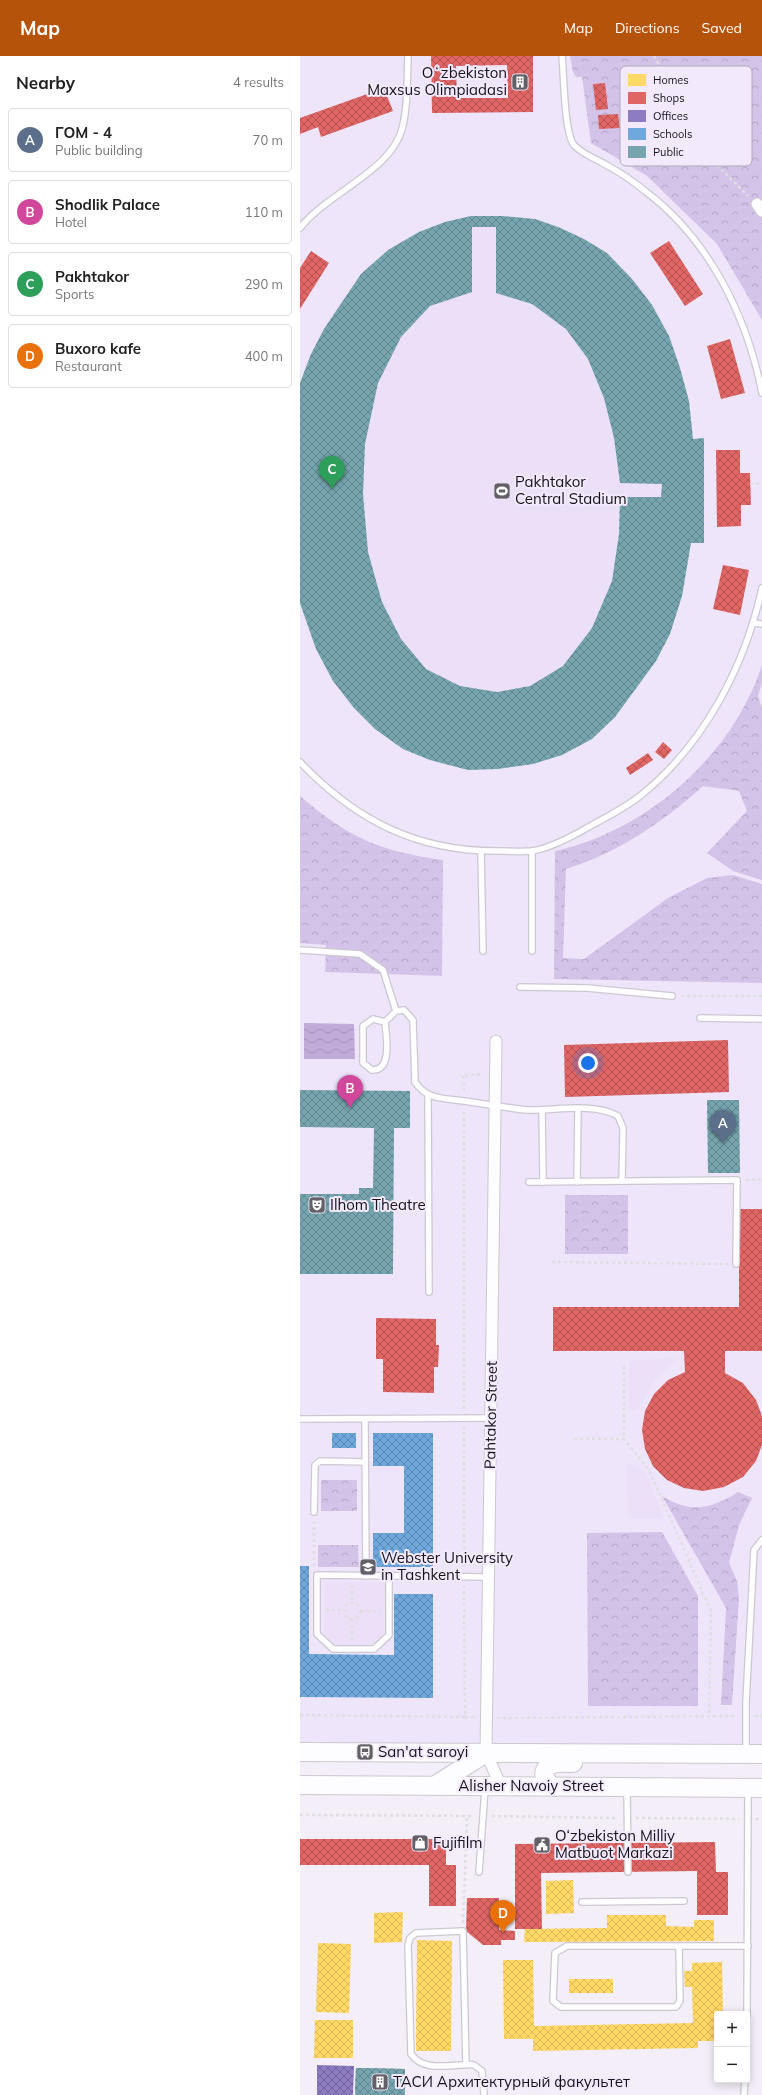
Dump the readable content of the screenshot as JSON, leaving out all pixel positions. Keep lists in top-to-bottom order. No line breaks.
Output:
{"streets":{"main road":["Alisher Navoiy Street"],"street":["Pahtakor Street"]},"crossings":[["Pahtakor Street","Alisher Navoiy Street"]],"places":{"building":["Oʻzbekiston Maxsus Olimpiadasi","ТАСИ Архитектурный факультет"],"sports":["Pakhtakor Central Stadium"],"theatre":["Ilhom Theatre"],"school or university":["Webster University in Tashkent"],"bus stop":["San'at saroyi"],"shop":["Fujifilm"],"public building":["O‘zbekiston Milliy Matbuot Markazi"]},"legend":["Homes","Shops","Offices","Schools","Public"],"page":{"header":"Map","nav":["Map","Directions","Saved"],"heading":["Nearby","4 results"],"list":[{"mark":"A","name":"ГОМ - 4","note":"Public building","value":"70 m"},{"mark":"B","name":"Shodlik Palace","note":"Hotel","value":"110 m"},{"mark":"C","name":"Pakhtakor","note":"Sports","value":"290 m"},{"mark":"D","name":"Buxoro kafe","note":"Restaurant","value":"400 m"}],"pins":["C","B","A","D"],"map_buttons":["+","−"]}}
